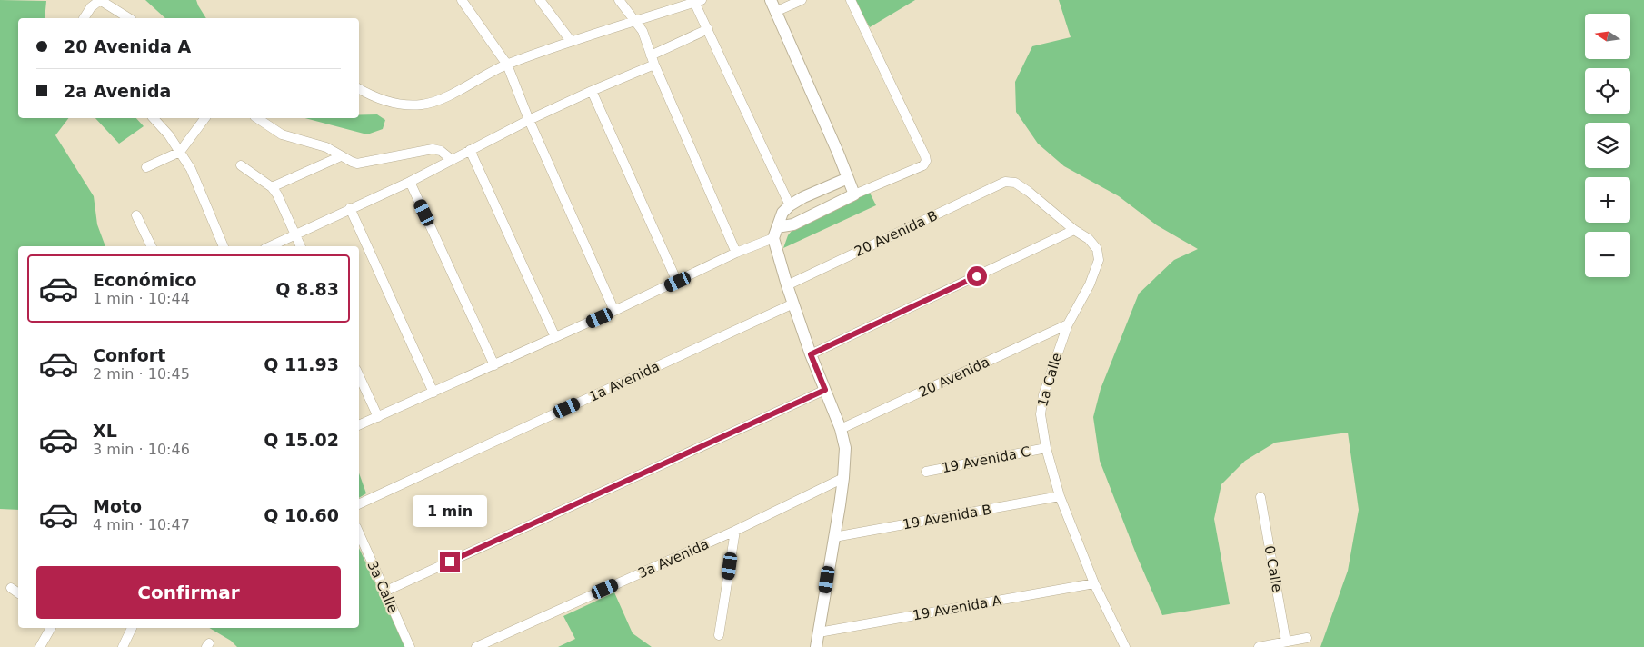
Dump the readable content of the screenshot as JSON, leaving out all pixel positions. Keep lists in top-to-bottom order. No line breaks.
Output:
{"streets":{"street":["20 Avenida B","20 Avenida","1a Calle","1a Avenida","19 Avenida C","19 Avenida B","3a Avenida","0 Calle","3a Calle","19 Avenida A"]},"crossings":[["20 Avenida B","1a Calle"],["20 Avenida","1a Calle"],["1a Calle","19 Avenida C"],["1a Calle","19 Avenida B"],["1a Calle","19 Avenida A"]],"north":"left","page":{"map_buttons":["+","−"],"banner":["20 Avenida A","2a Avenida"],"list":[{"name":"Económico","note":"1 min · 10:44","value":"Q 8.83"},{"name":"Confort","note":"2 min · 10:45","value":"Q 11.93"},{"name":"XL","note":"3 min · 10:46","value":"Q 15.02"},{"name":"Moto","note":"4 min · 10:47","value":"Q 10.60"}],"bubble":"1 min","buttons":"Confirmar"}}
